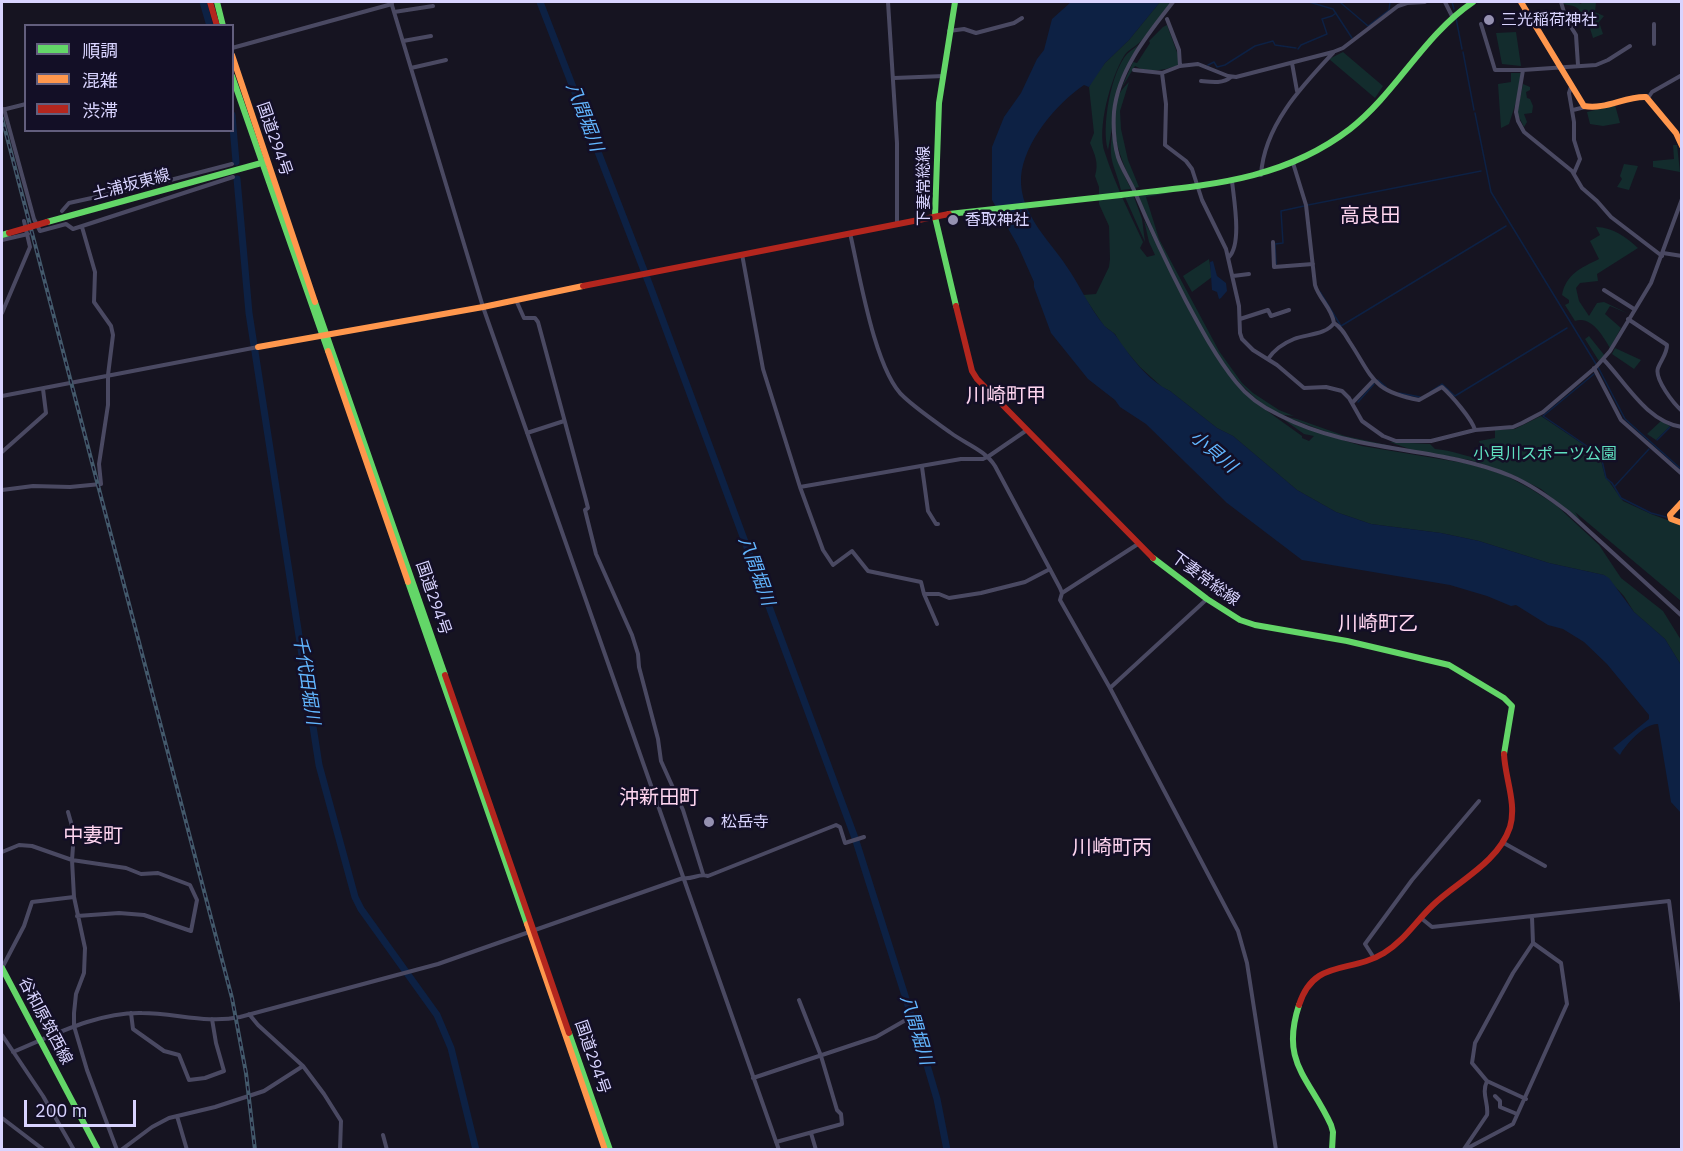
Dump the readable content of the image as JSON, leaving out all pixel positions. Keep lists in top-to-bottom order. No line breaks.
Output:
{"streets":{"main road":["国道294号","土浦坂東線","下妻常総線","谷和原筑西線"]},"crossings":[["国道294号","土浦坂東線"]],"districts":["高良田","川崎町甲","川崎町乙","沖新田町","中妻町","川崎町丙"],"water":["八間堀川","小貝川","千代田堀川"],"parks":["小貝川スポーツ公園"],"places":["三光稲荷神社","香取神社","松岳寺"],"legend":["順調","混雑","渋滞"],"scale_bar":"200 m"}
